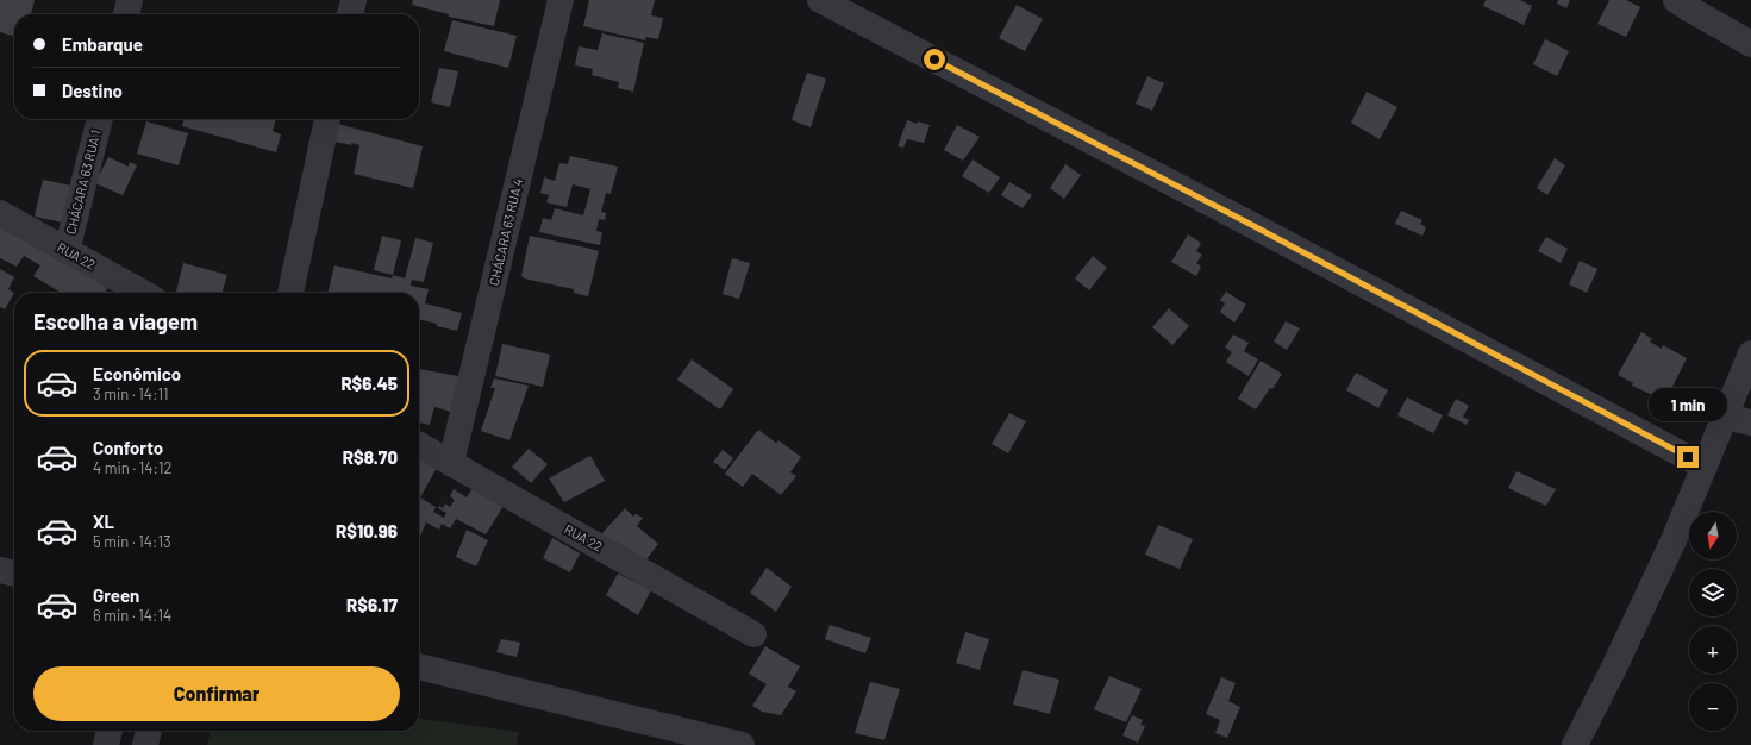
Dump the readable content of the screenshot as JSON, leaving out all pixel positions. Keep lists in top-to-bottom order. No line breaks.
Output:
{"streets":{"street":["CHÁCARA 63 RUA 1","CHÁCARA 63 RUA 4","RUA 22"]},"crossings":[["CHÁCARA 63 RUA 1","RUA 22"],["CHÁCARA 63 RUA 4","RUA 22"]],"north":"bottom","page":{"banner":["Embarque","Destino"],"heading":"Escolha a viagem","list":[{"name":"Econômico","note":"3 min · 14:11","value":"R$6.45"},{"name":"Conforto","note":"4 min · 14:12","value":"R$8.70"},{"name":"XL","note":"5 min · 14:13","value":"R$10.96"},{"name":"Green","note":"6 min · 14:14","value":"R$6.17"}],"bubble":"1 min","map_buttons":["+","−"],"buttons":"Confirmar"}}
